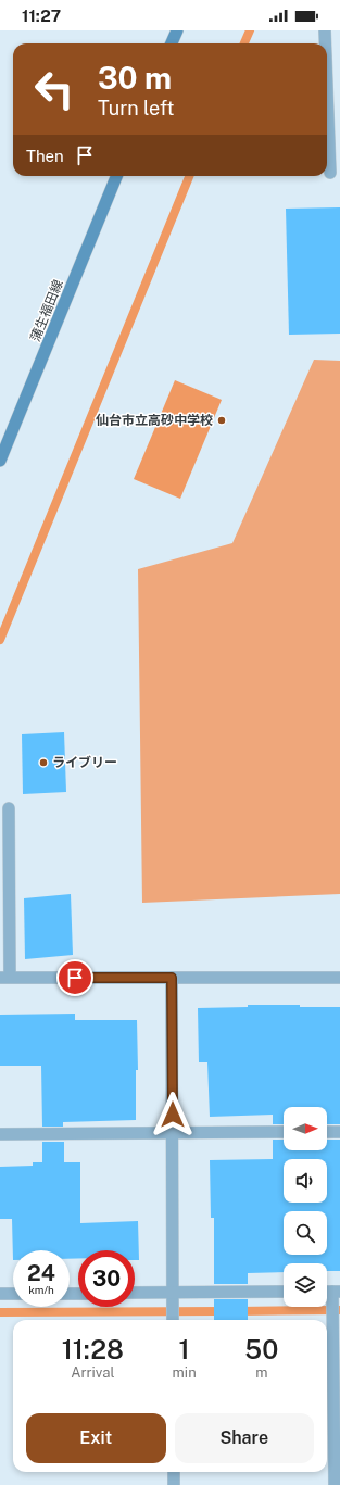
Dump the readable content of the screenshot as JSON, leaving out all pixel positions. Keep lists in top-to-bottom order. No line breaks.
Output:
{"streets":{"main road":["蒲生福田線"]},"places":["仙台市立高砂中学校","ライブリー"],"north":"right","page":{"status":"11:27","turn":["30 m","Turn left"],"then":"Then","speed":"24 km/h","limit":"30","eta":["11:28","Arrival","1","min","50","m"],"buttons":["Exit","Share"]}}
